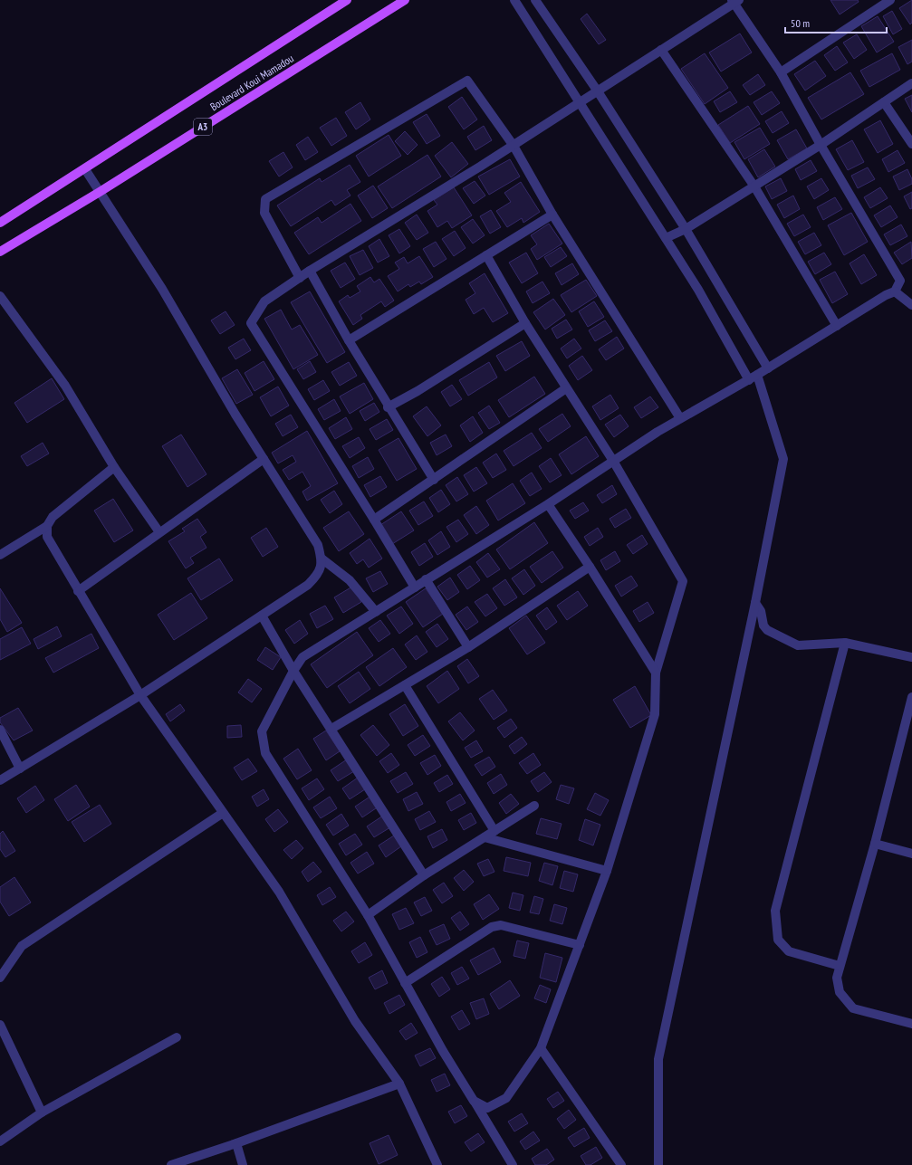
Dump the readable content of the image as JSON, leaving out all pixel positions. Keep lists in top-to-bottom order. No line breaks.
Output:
{"streets":{"main road":["Boulevard Koui Mamadou","A3"]},"scale_bar":"50 m"}
